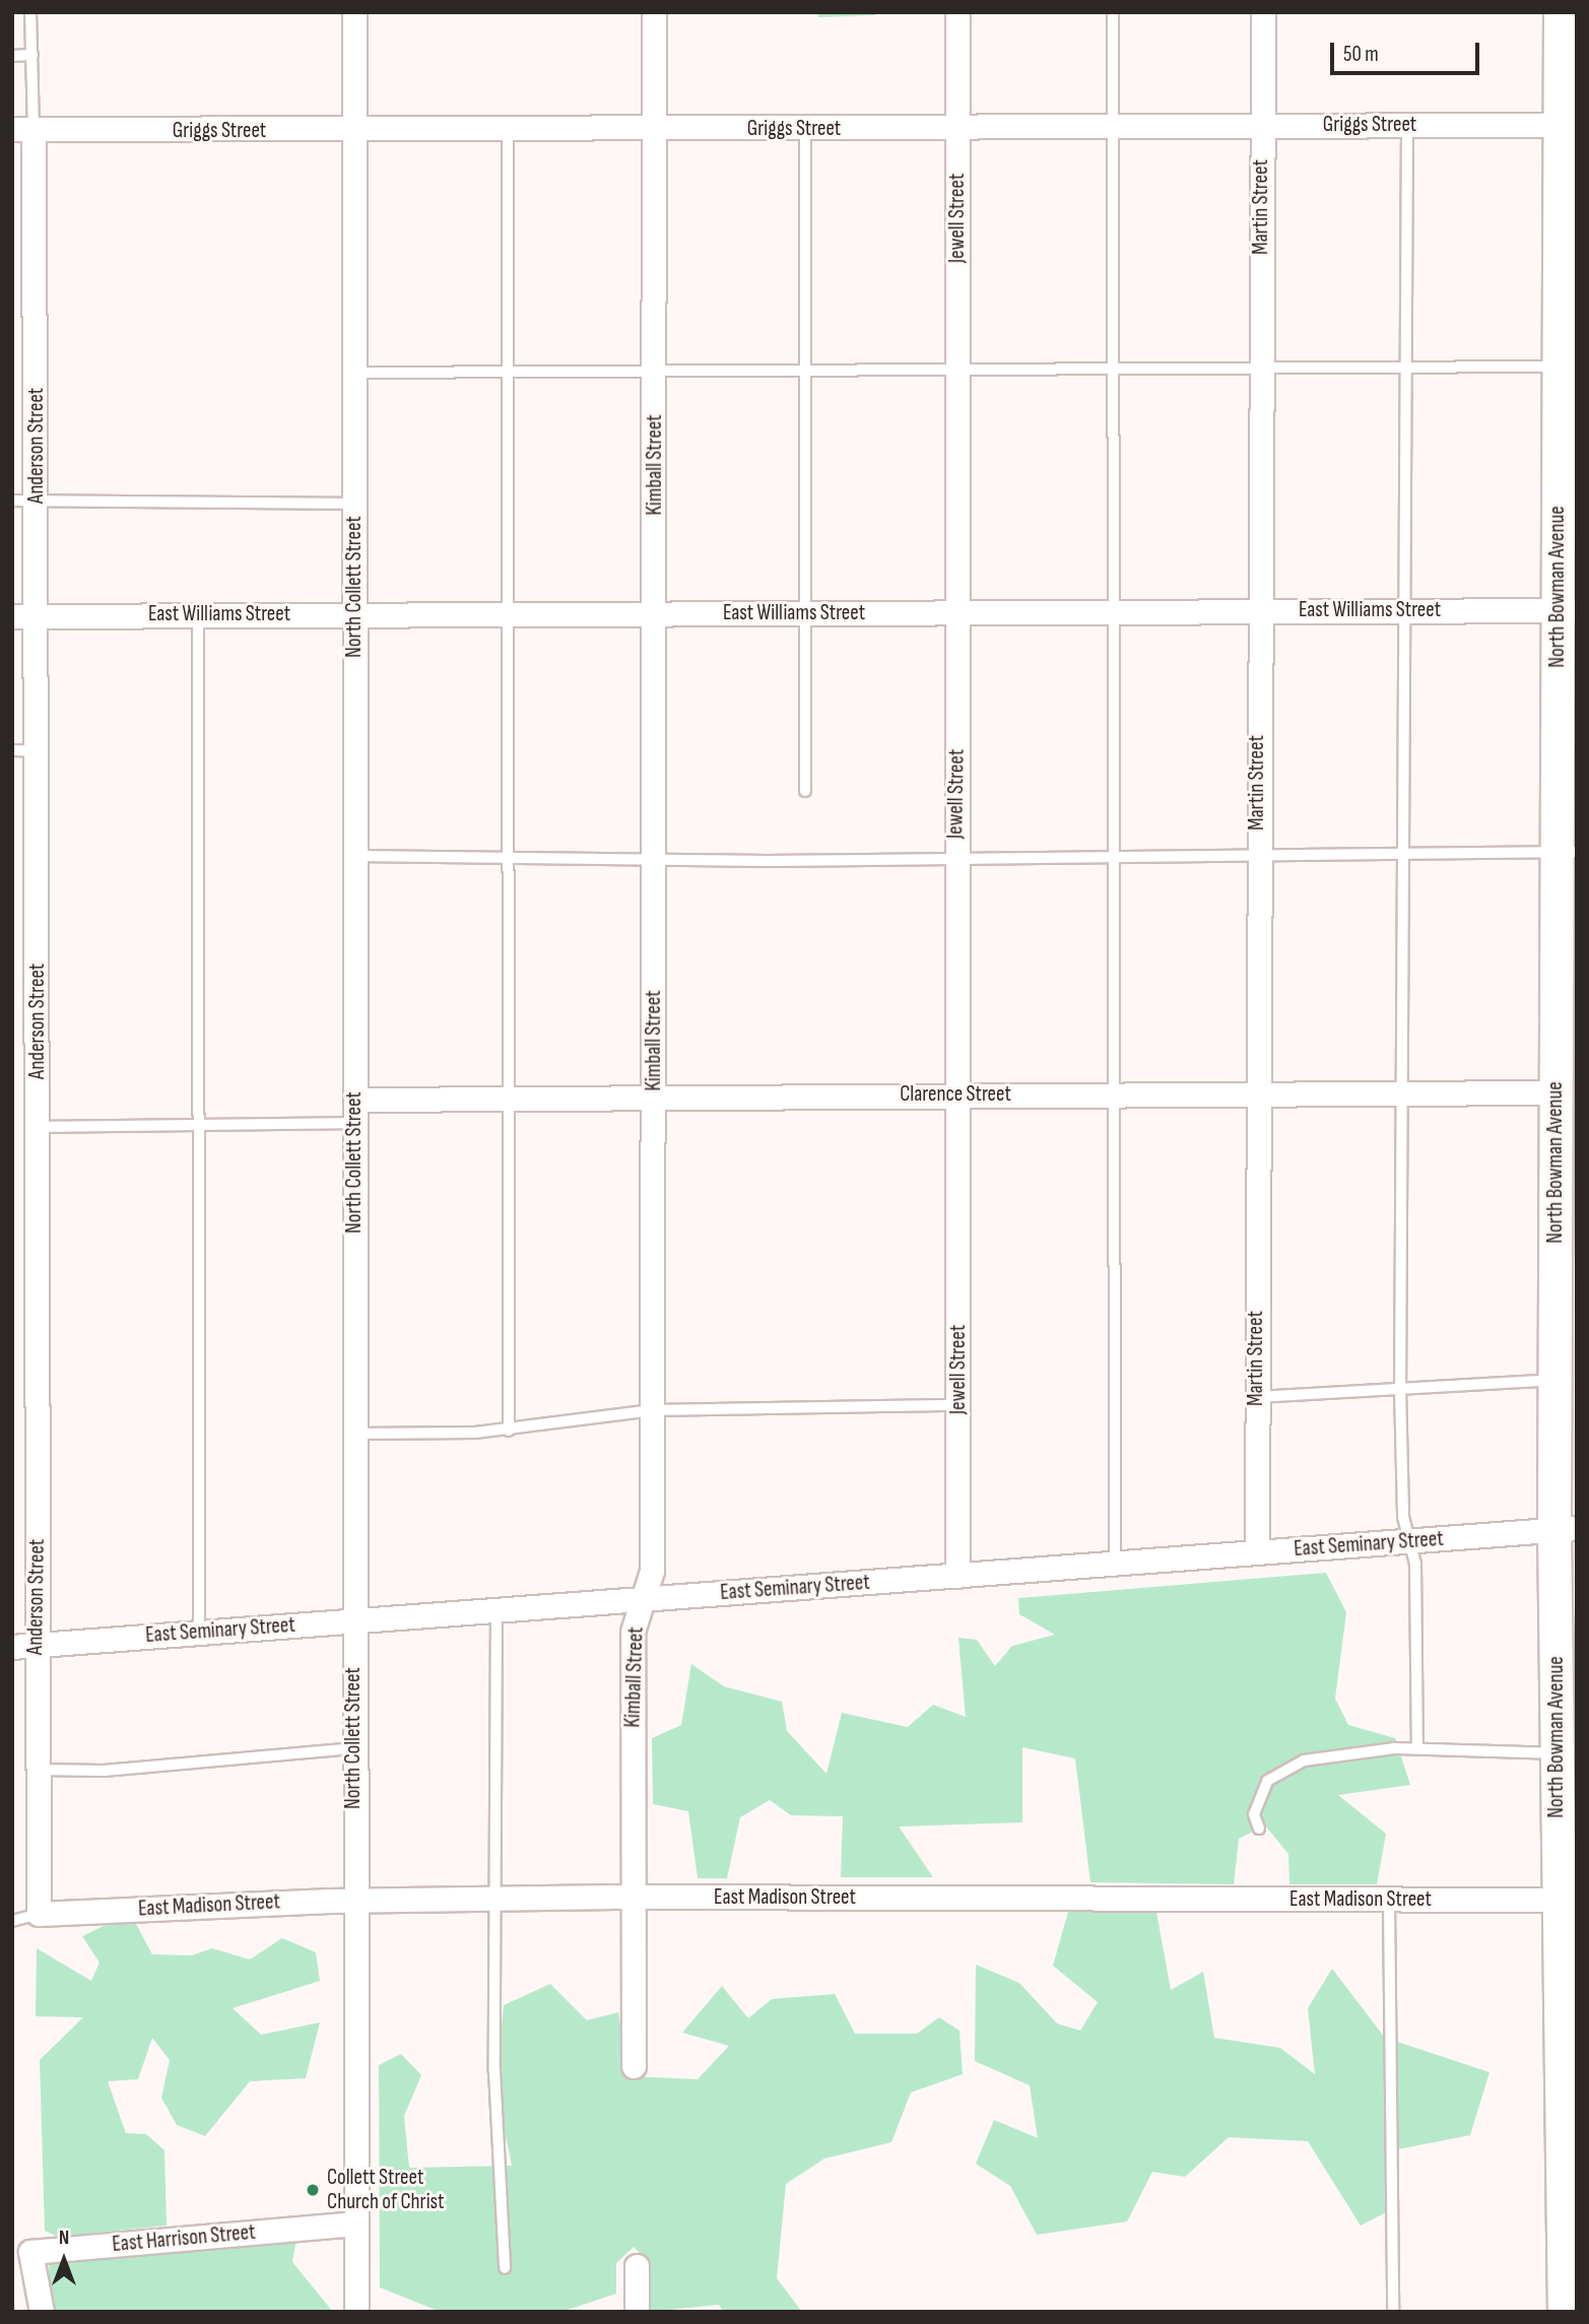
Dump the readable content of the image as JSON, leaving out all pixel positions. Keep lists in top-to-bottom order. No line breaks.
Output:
{"streets":{"street":["Griggs Street","Martin Street","Jewell Street","Anderson Street","Kimball Street","North Collett Street","North Bowman Avenue","East Williams Street","Clarence Street","East Seminary Street","East Madison Street","East Harrison Street"]},"crossings":[["Griggs Street","Martin Street"],["Griggs Street","Jewell Street"],["Griggs Street","Anderson Street"],["Griggs Street","Kimball Street"],["Griggs Street","North Collett Street"],["Griggs Street","North Bowman Avenue"],["Martin Street","East Williams Street"],["Martin Street","Clarence Street"],["Martin Street","East Seminary Street"],["Jewell Street","East Williams Street"],["Jewell Street","Clarence Street"],["Jewell Street","East Seminary Street"],["Anderson Street","East Williams Street"],["Anderson Street","East Seminary Street"],["Anderson Street","East Madison Street"],["Kimball Street","East Williams Street"],["Kimball Street","Clarence Street"],["Kimball Street","East Seminary Street"],["Kimball Street","East Madison Street"],["North Collett Street","East Williams Street"],["North Collett Street","Clarence Street"],["North Collett Street","East Seminary Street"],["North Collett Street","East Madison Street"],["North Collett Street","East Harrison Street"],["North Bowman Avenue","East Williams Street"],["North Bowman Avenue","Clarence Street"],["North Bowman Avenue","East Seminary Street"],["North Bowman Avenue","East Madison Street"]],"places":["Collett Street Church of Christ"],"scale_bar":"50 m","north":"top"}
